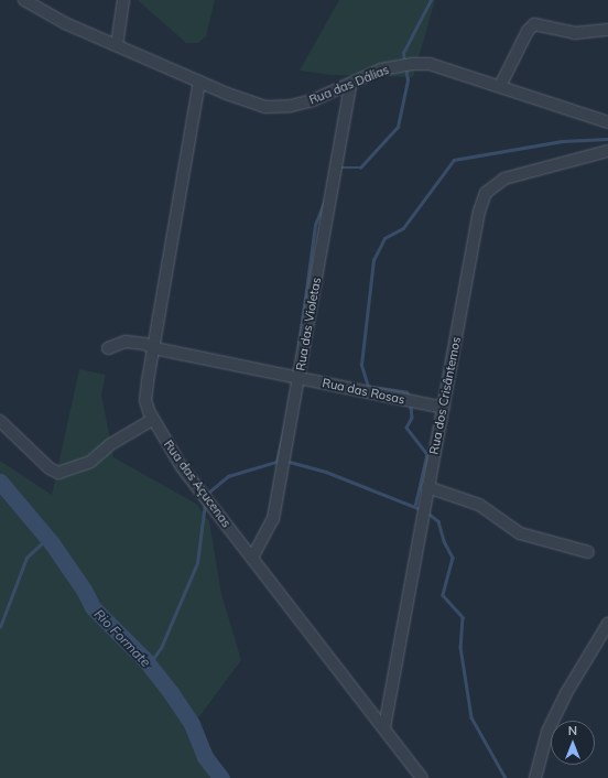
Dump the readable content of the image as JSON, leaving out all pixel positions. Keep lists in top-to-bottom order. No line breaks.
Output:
{"streets":{"street":["Rua das Dálias","Rua das Violetas","Rua das Rosas","Rua dos Crisântemos","Rua das Açucenas"]},"crossings":[["Rua das Dálias","Rua das Violetas"],["Rua das Dálias","Rua das Açucenas"],["Rua das Violetas","Rua das Rosas"],["Rua das Violetas","Rua das Açucenas"],["Rua das Rosas","Rua dos Crisântemos"],["Rua das Rosas","Rua das Açucenas"],["Rua dos Crisântemos","Rua das Açucenas"]],"water":["Rio Formate"],"north":"top"}
